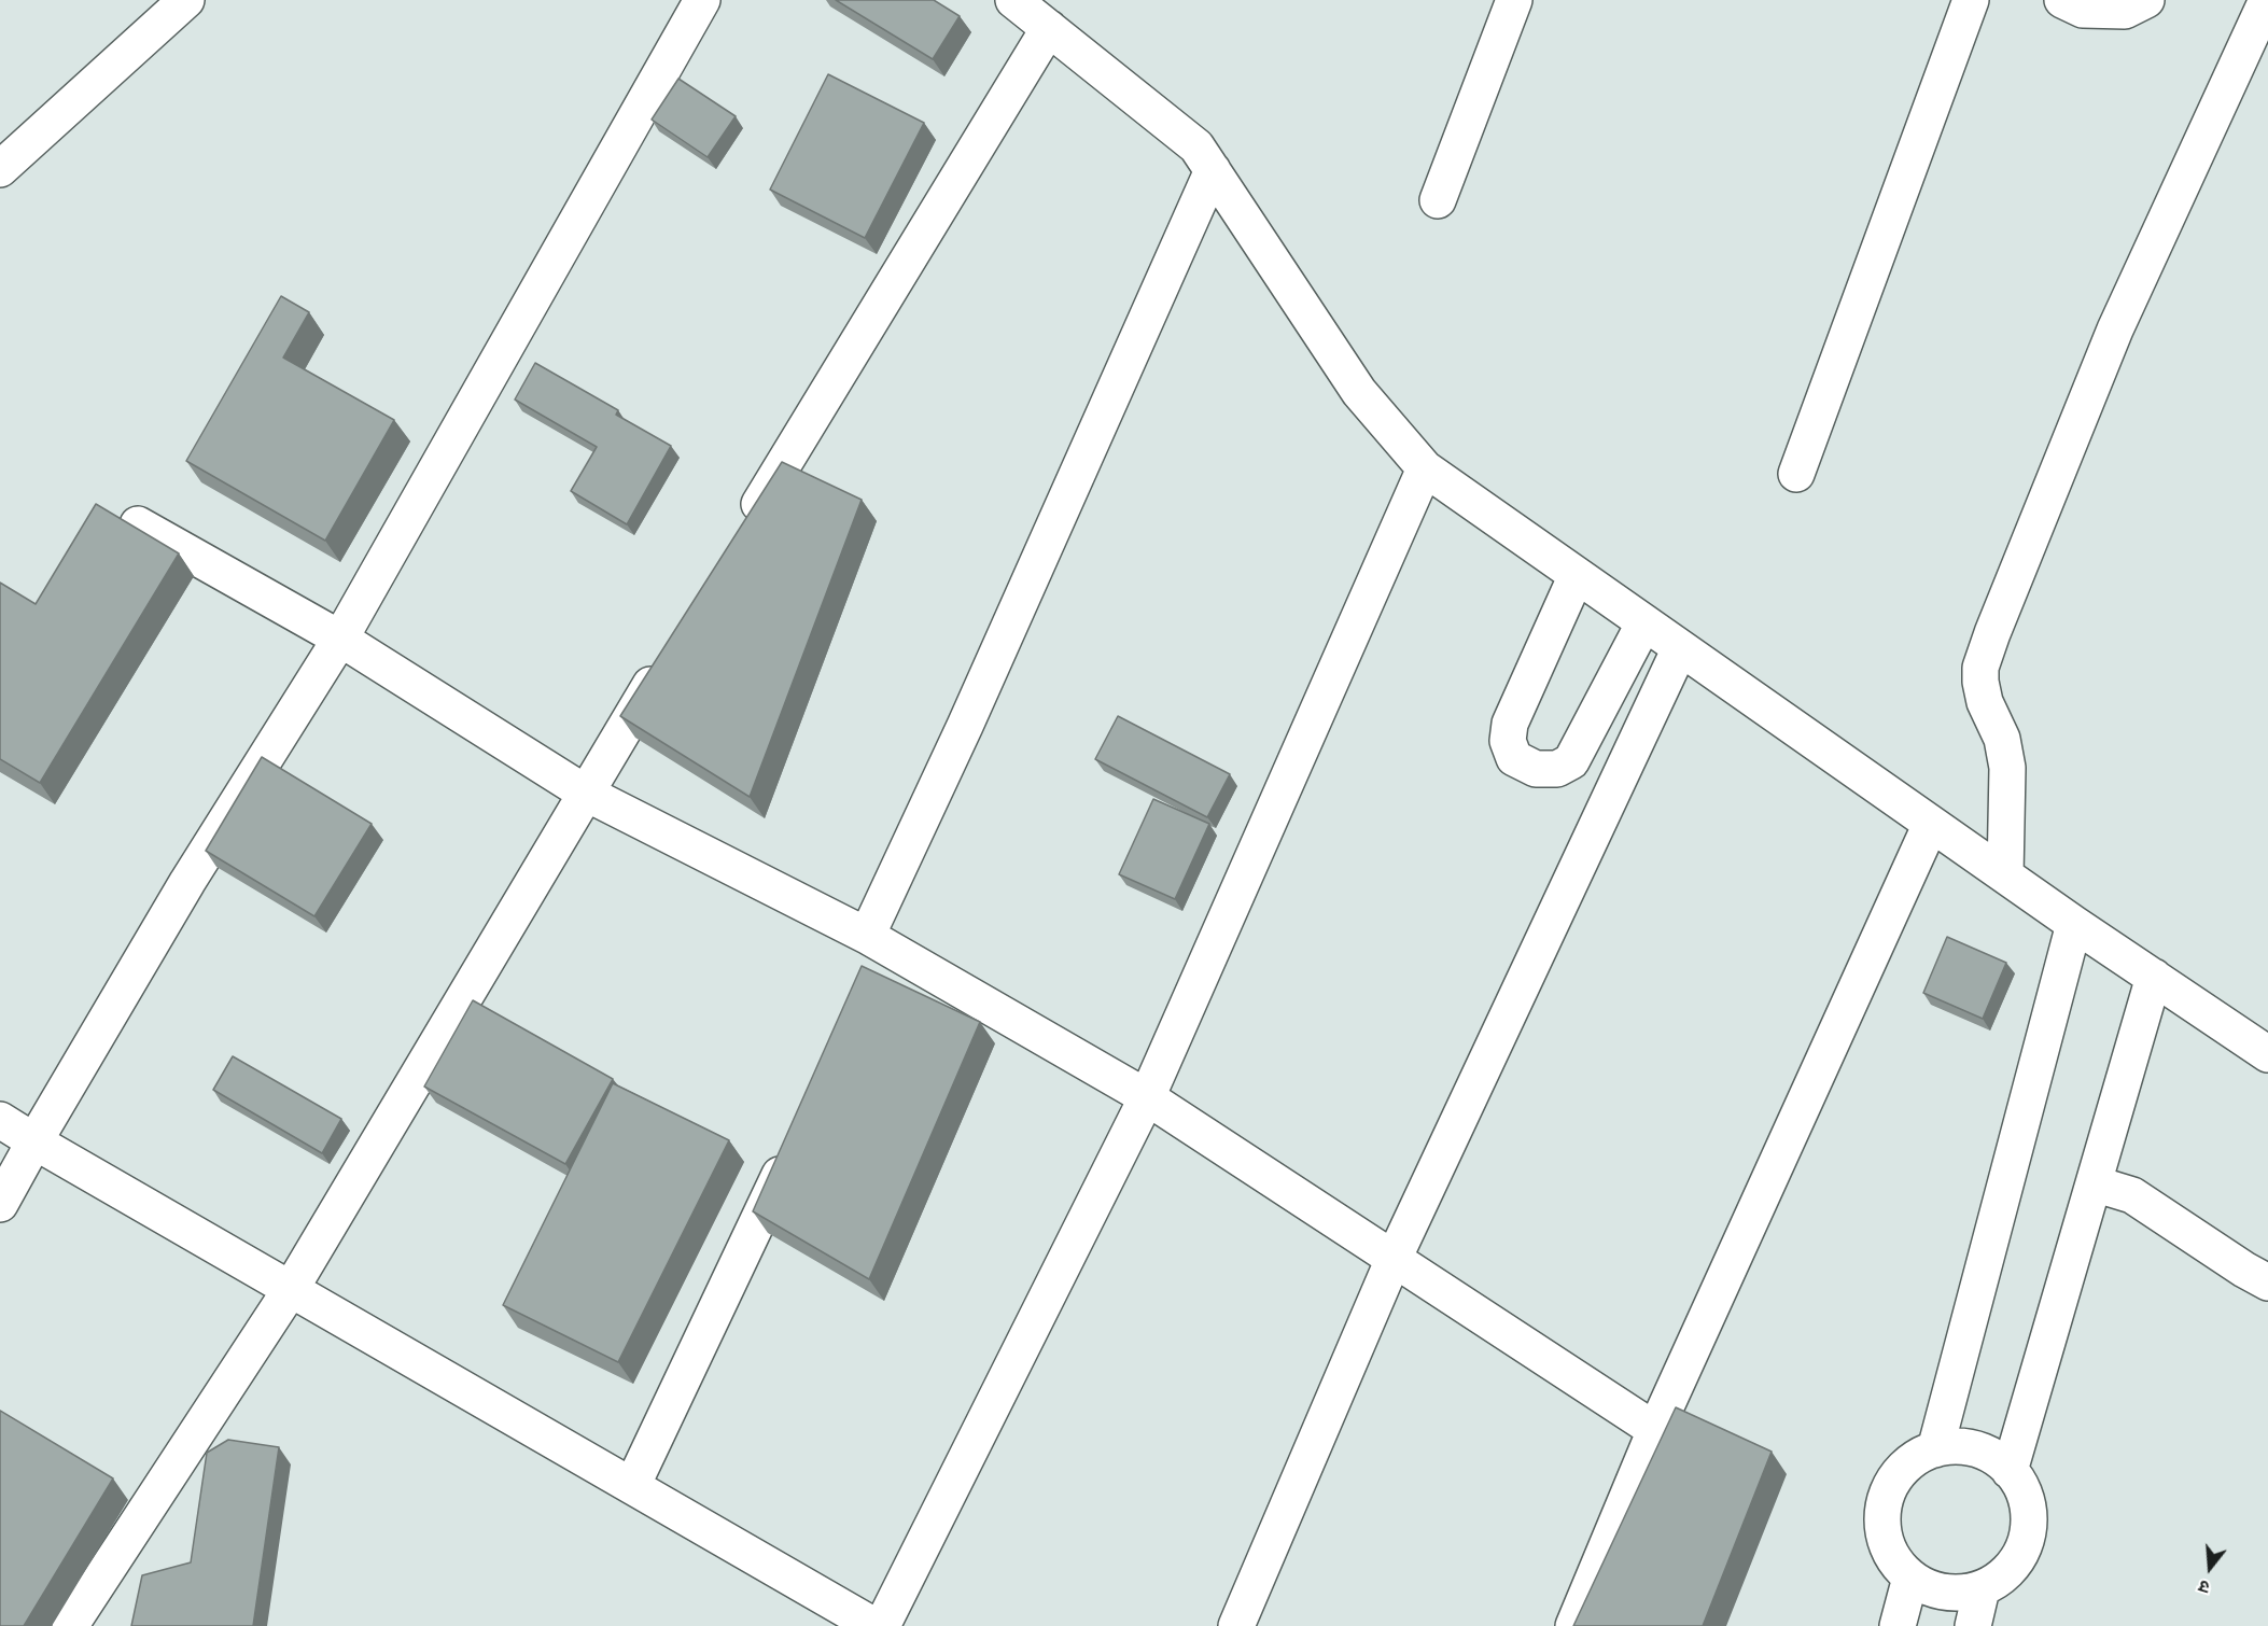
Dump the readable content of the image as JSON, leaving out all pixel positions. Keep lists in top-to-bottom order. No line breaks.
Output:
{"north":"bottom"}
